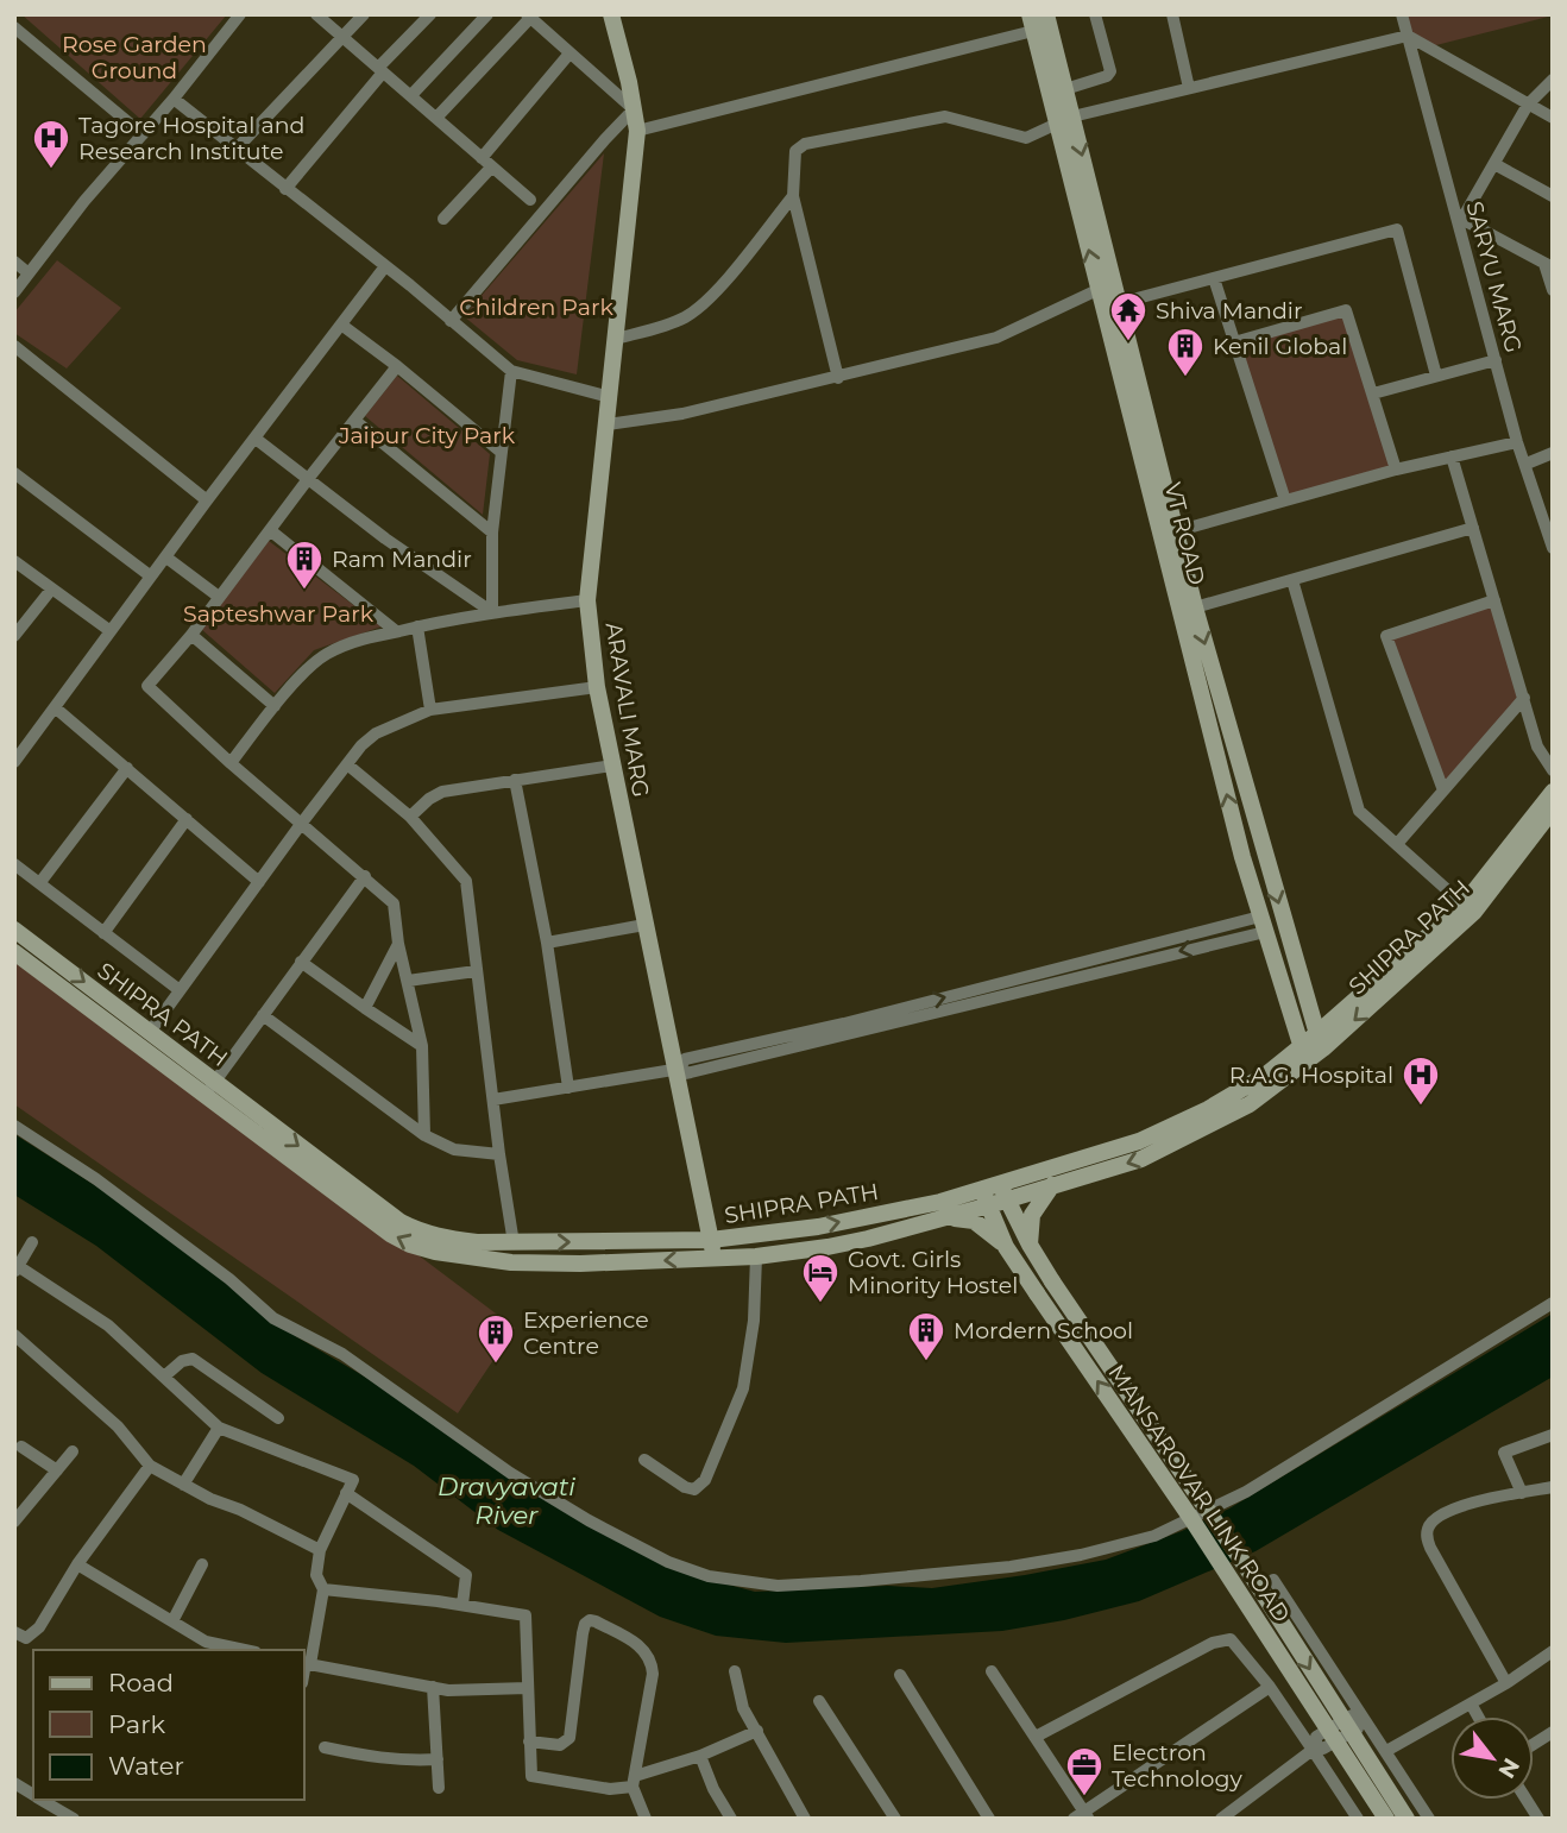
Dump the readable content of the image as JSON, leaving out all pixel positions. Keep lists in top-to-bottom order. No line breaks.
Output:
{"streets":{"street":["SARYU MARG","VT ROAD","ARAVALI MARG","SHIPRA PATH","MANSAROVAR LINK ROAD"]},"crossings":[["VT ROAD","SHIPRA PATH"],["ARAVALI MARG","SHIPRA PATH"],["SHIPRA PATH","MANSAROVAR LINK ROAD"]],"water":["Dravyavati River"],"parks":["Rose Garden Ground","Children Park","Jaipur City Park","Sapteshwar Park"],"places":{"hospital":["Tagore Hospital and Research Institute","R.A.G. Hospital"],"temple":["Shiva Mandir"],"building":["Kenil Global","Ram Mandir","Mordern School","Experience Centre"],"hotel":["Govt. Girls Minority Hostel"],"office":["Electron Technology"]},"legend":["Road","Park","Water"],"north":"bottom right"}
